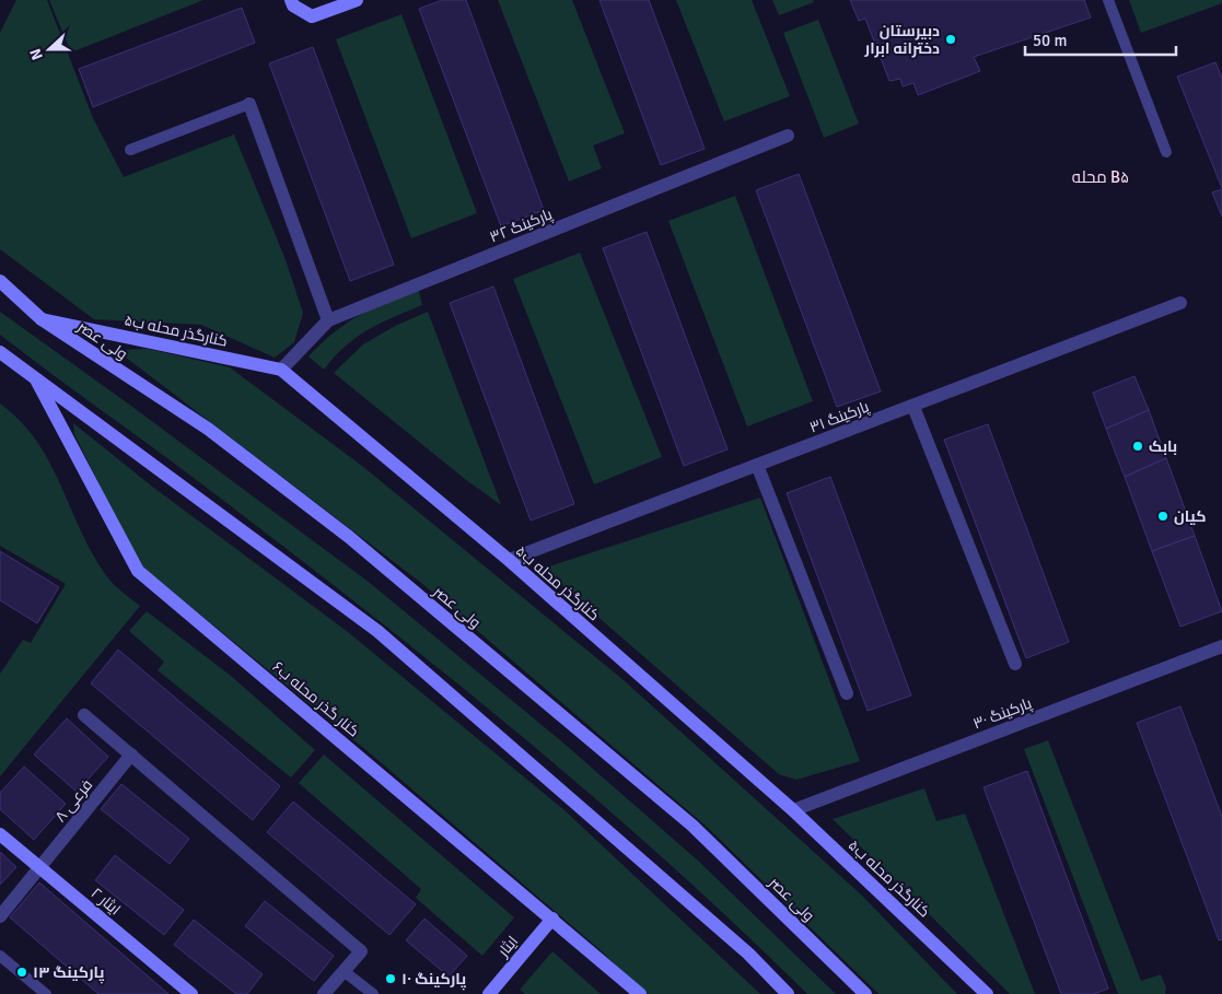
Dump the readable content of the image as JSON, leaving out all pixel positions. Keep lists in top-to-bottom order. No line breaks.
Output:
{"streets":{"street":["پارکینگ ۳۲","کنارگذر محله ب۵","ولی عصر","پارکینگ ۳۱","کنار گذر محله ب۶","پارکینگ ۳۰","فرعی ۸","ایثار ۲","ایثار"]},"crossings":[["پارکینگ ۳۲","کنارگذر محله ب۵"],["کنارگذر محله ب۵","ولی عصر"],["کنارگذر محله ب۵","پارکینگ ۳۱"],["کنارگذر محله ب۵","پارکینگ ۳۰"],["کنار گذر محله ب۶","ایثار"],["فرعی ۸","ایثار ۲"]],"districts":["محله B۵"],"places":["دبیرستان دخترانه ابرار","بابک","کیان","پارکینگ ۱۳","پارکینگ ۱۰"],"scale_bar":"50 m","north":"left"}
